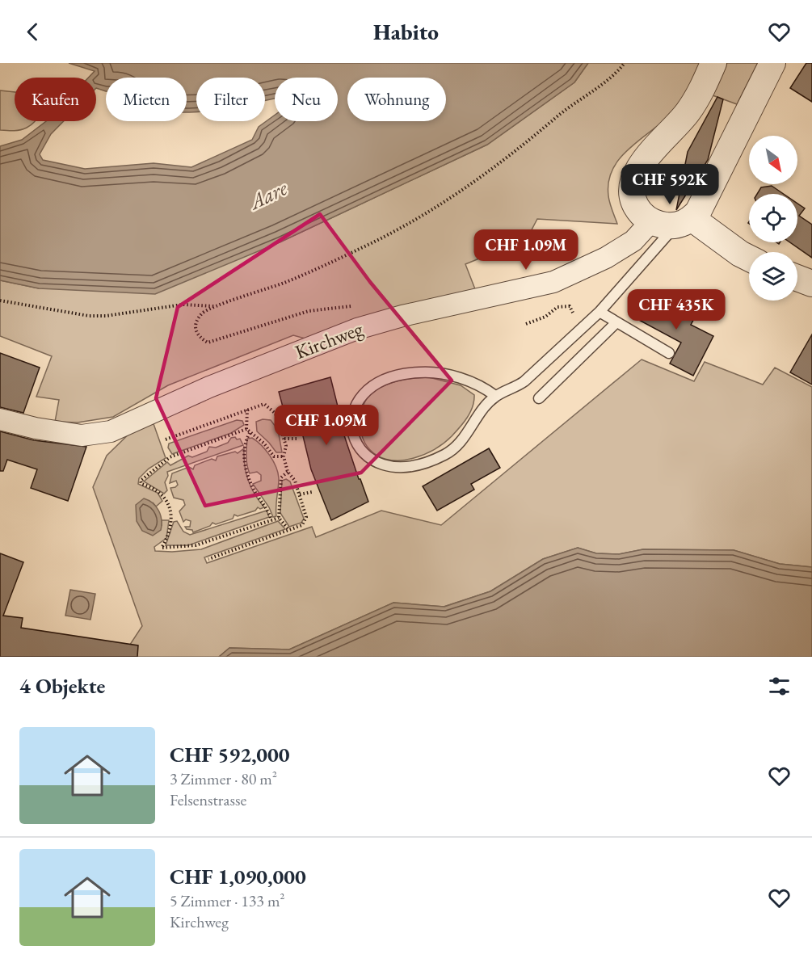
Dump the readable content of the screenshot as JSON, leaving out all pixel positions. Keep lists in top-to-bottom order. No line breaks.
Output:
{"streets":{"street":["Kirchweg"]},"water":["Aare"],"north":"bottom right","page":{"header":"Habito","chip":["Kaufen","Mieten","Filter","Neu","Wohnung"],"price":["CHF 592K","CHF 1.09M","CHF 435K","CHF 1.09M"],"heading":"4 Objekte","list":[{"name":"CHF 592,000","note":"3 Zimmer · 80 m² · Felsenstrasse"},{"name":"CHF 1,090,000","note":"5 Zimmer · 133 m² · Kirchweg"}]}}
